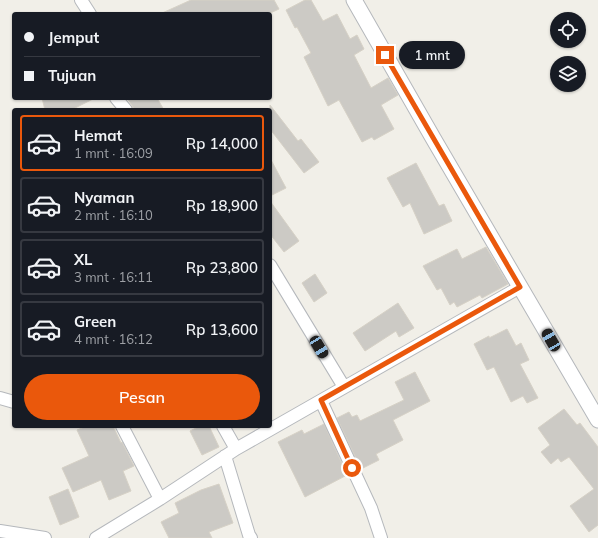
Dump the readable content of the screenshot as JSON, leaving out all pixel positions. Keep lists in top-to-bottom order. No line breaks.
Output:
{"page":{"banner":["Jemput","Tujuan"],"bubble":"1 mnt","list":[{"name":"Hemat","note":"1 mnt · 16:09","value":"Rp 14,000"},{"name":"Nyaman","note":"2 mnt · 16:10","value":"Rp 18,900"},{"name":"XL","note":"3 mnt · 16:11","value":"Rp 23,800"},{"name":"Green","note":"4 mnt · 16:12","value":"Rp 13,600"}],"buttons":"Pesan"}}
